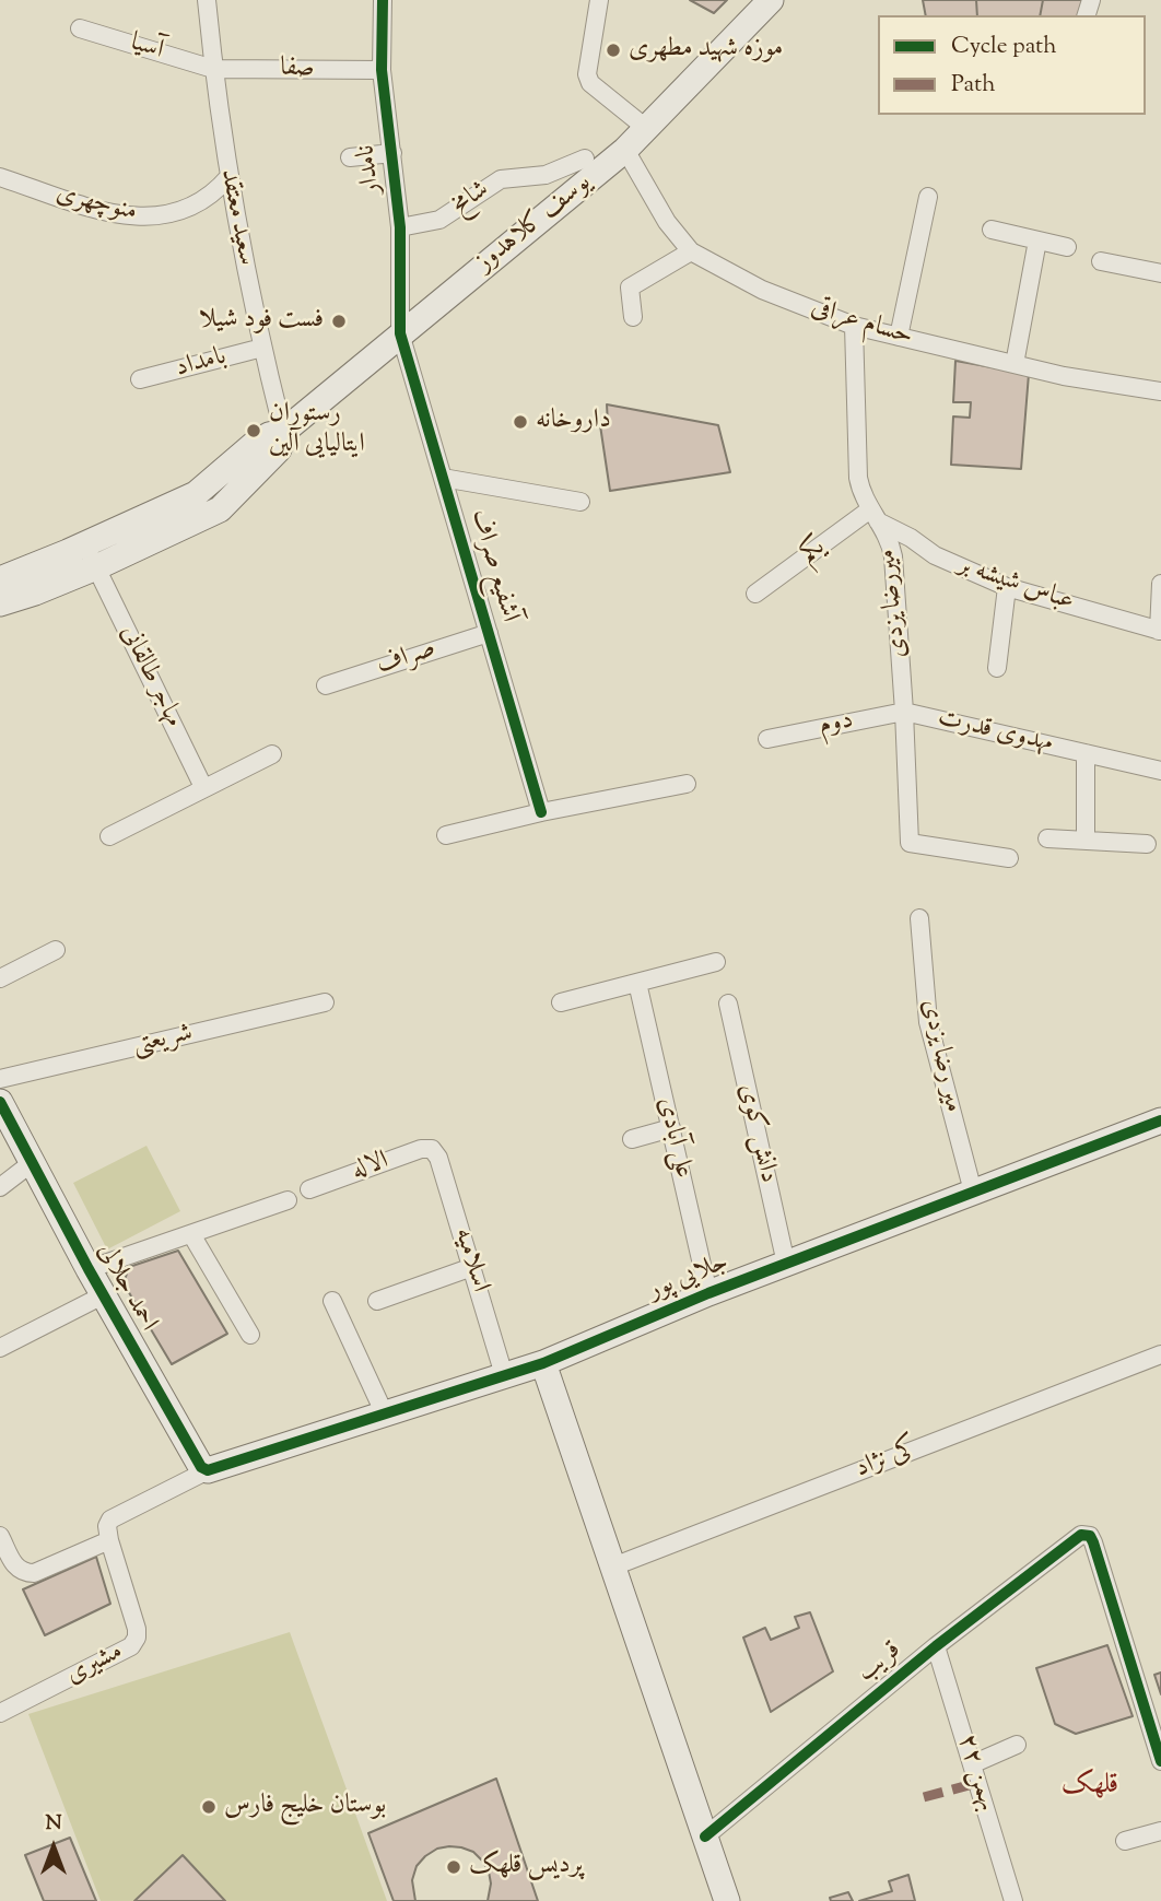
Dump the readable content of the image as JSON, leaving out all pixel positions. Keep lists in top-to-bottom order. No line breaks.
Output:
{"streets":{"street":["آسیا","صفا","نامدار","شامخ","منوچهری","سعید معتقد","یوسف کلاهدوز","حسام عراقی","بامداد","یکم","آشفیع صراف","عباس شیشه بر","میررضا یزدی","صراف","مهاجر طالقانی","دوم","مهدوی قدرت","شریعتی","میر رضا یزدی","دانش کوی","علی آبادی","الاله","اسلامیه","جلایی پور","احمد جلالی","کی نژاد","قریب","مشیری","۲۲ بهمن"]},"crossings":[["آسیا","صفا"],["آسیا","سعید معتقد"],["صفا","نامدار"],["صفا","سعید معتقد"],["نامدار","شامخ"],["نامدار","یوسف کلاهدوز"],["نامدار","آشفیع صراف"],["منوچهری","سعید معتقد"],["سعید معتقد","یوسف کلاهدوز"],["سعید معتقد","بامداد"],["یوسف کلاهدوز","حسام عراقی"],["یوسف کلاهدوز","آشفیع صراف"],["یوسف کلاهدوز","مهاجر طالقانی"],["حسام عراقی","میررضا یزدی"],["یکم","عباس شیشه بر"],["یکم","میررضا یزدی"],["آشفیع صراف","صراف"],["عباس شیشه بر","میررضا یزدی"],["میررضا یزدی","دوم"],["میررضا یزدی","مهدوی قدرت"],["دوم","مهدوی قدرت"],["میر رضا یزدی","جلایی پور"],["دانش کوی","جلایی پور"],["علی آبادی","جلایی پور"],["الاله","اسلامیه"],["اسلامیه","جلایی پور"],["جلایی پور","احمد جلالی"],["قریب","۲۲ بهمن"]],"districts":["قلهک"],"places":["موزه شهید مطهری","فست فود شیلا","داروخانه","رستوران ایتالیایی آلین","بوستان خلیج فارس","پردیس قلهک"],"legend":["Cycle path","Path"],"north":"top"}
